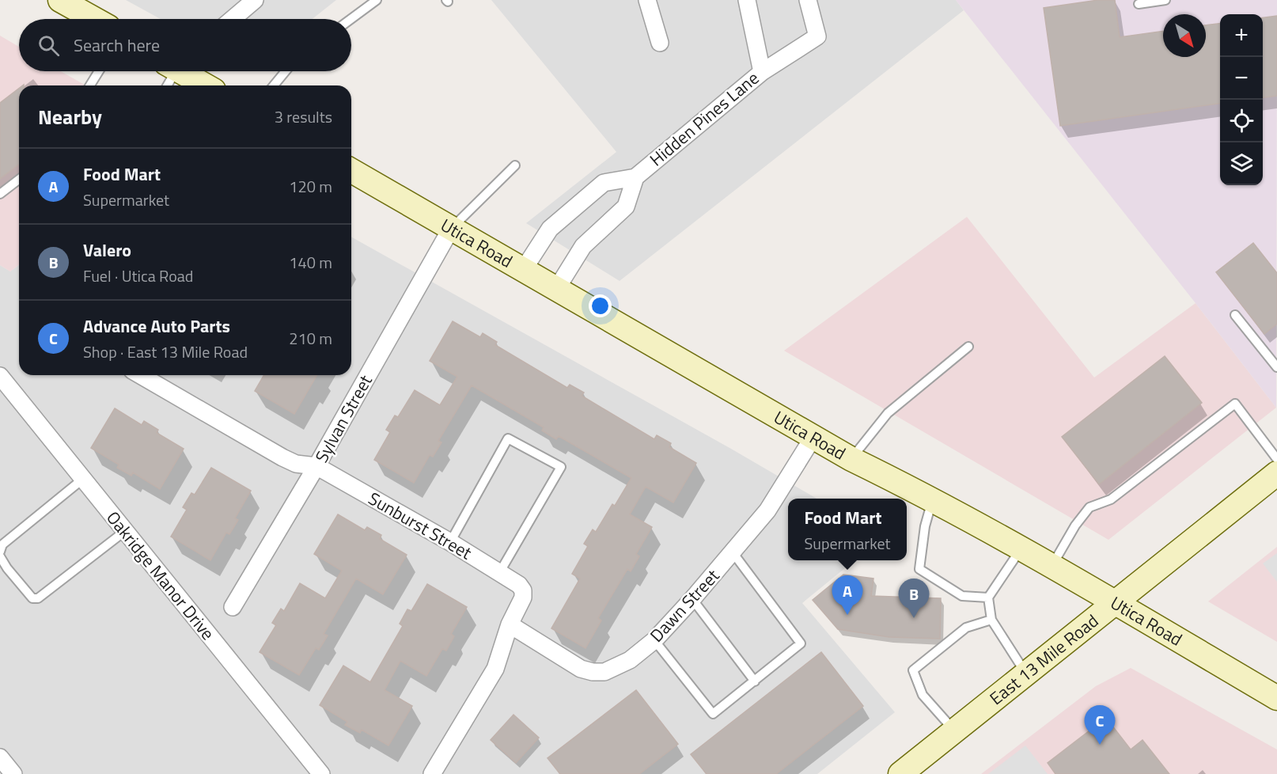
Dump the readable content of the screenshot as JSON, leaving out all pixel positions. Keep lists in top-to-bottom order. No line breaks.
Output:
{"streets":{"main road":["Utica Road","East 13 Mile Road"],"street":["Hidden Pines Lane","Sylvan Street","Sunburst Street","Oakridge Manor Drive","Dawn Street"]},"crossings":[["Hidden Pines Lane","Utica Road"],["Utica Road","Sylvan Street"],["Utica Road","Dawn Street"],["Utica Road","East 13 Mile Road"],["Sylvan Street","Sunburst Street"],["Sunburst Street","Dawn Street"]],"north":"bottom right","page":{"map_buttons":["+","−"],"search":"Search here","heading":["Nearby","3 results"],"list":[{"mark":"A","name":"Food Mart","note":"Supermarket","value":"120 m"},{"mark":"B","name":"Valero","note":"Fuel · Utica Road","value":"140 m"},{"mark":"C","name":"Advance Auto Parts","note":"Shop · East 13 Mile Road","value":"210 m"}],"popup":["Food Mart","Supermarket"],"pins":["A","B","C"]}}
